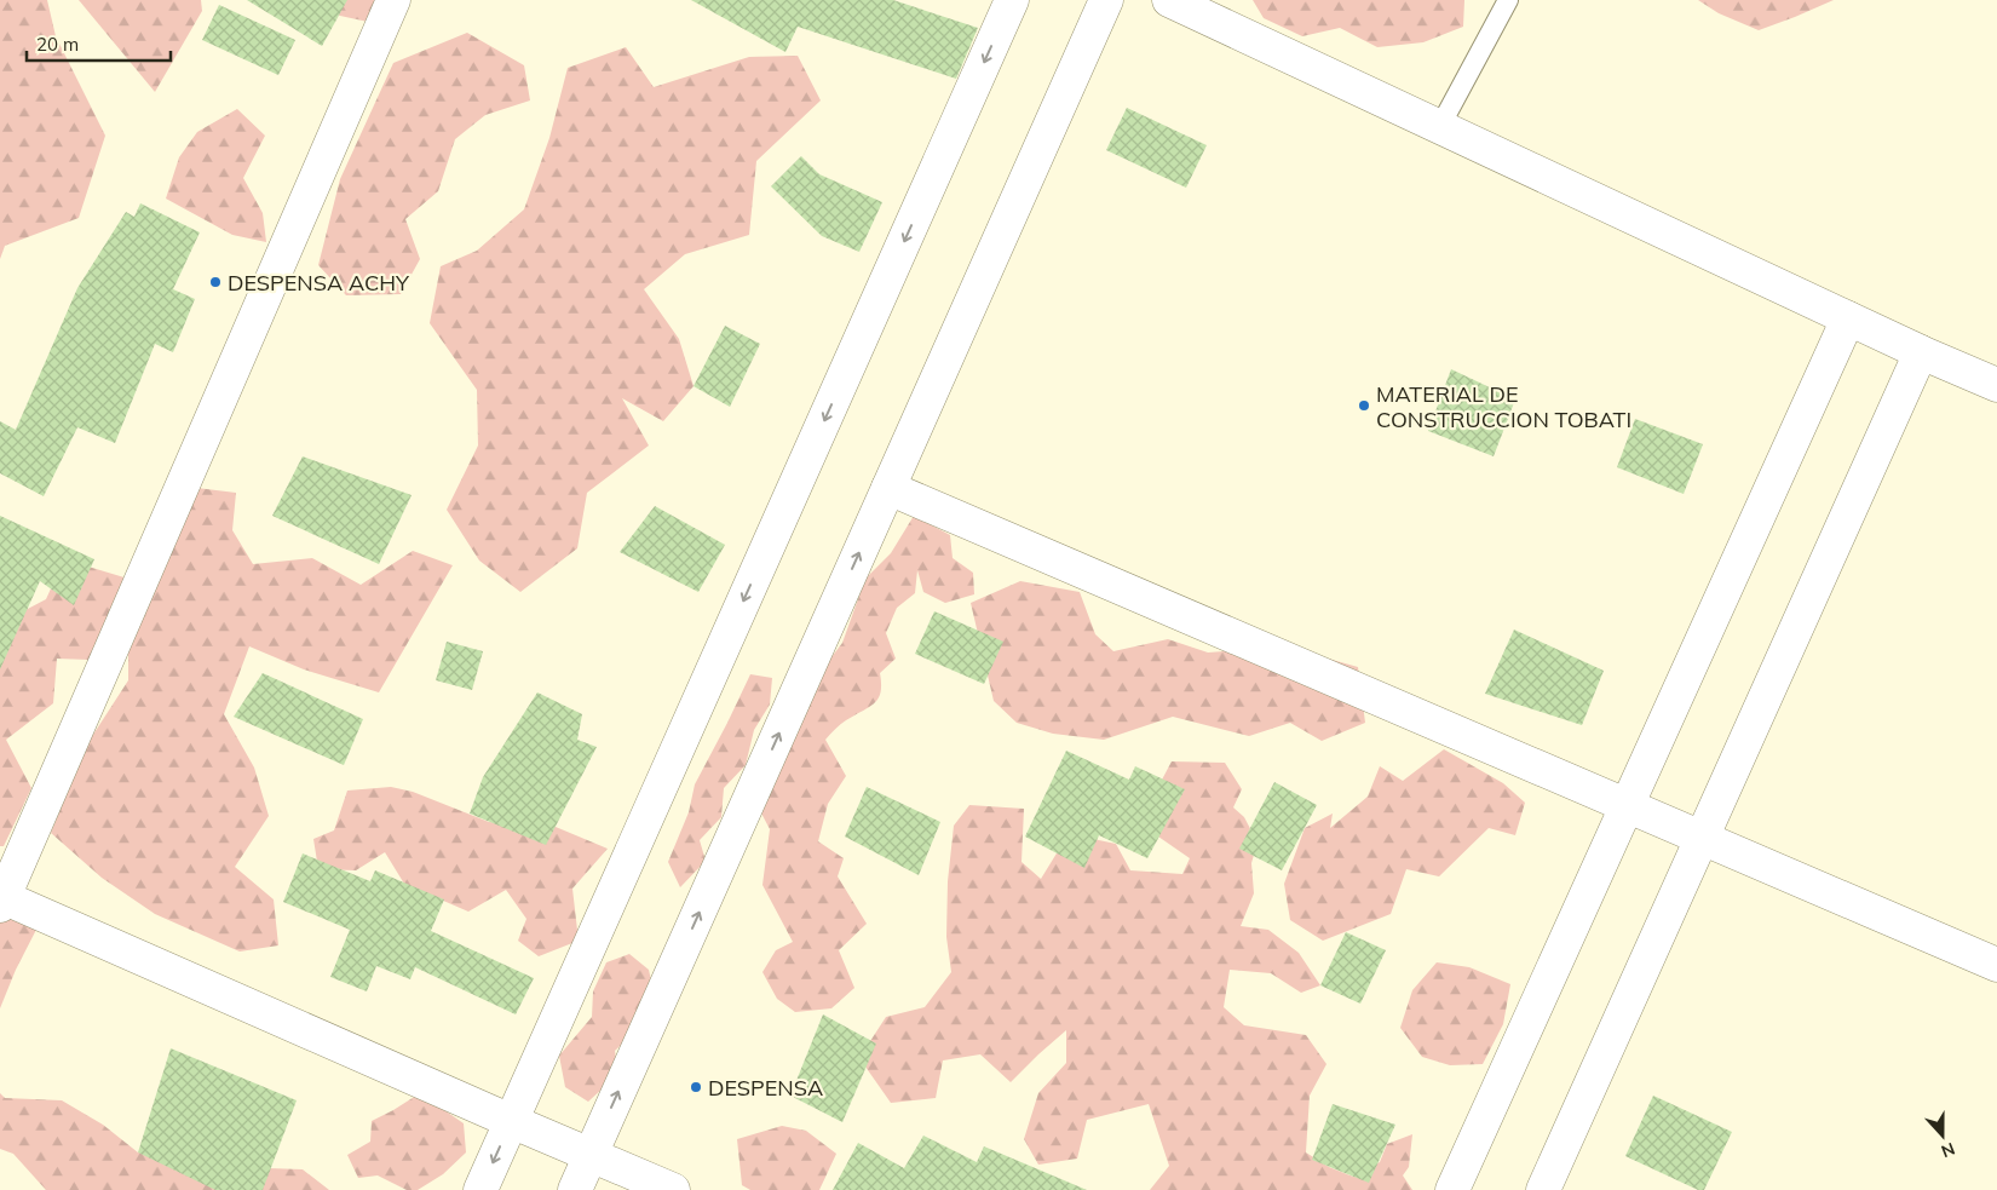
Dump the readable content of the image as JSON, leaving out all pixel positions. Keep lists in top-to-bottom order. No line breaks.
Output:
{"places":["DESPENSA ACHY","MATERIAL DE CONSTRUCCION TOBATI","DESPENSA"],"scale_bar":"20 m","north":"bottom"}
